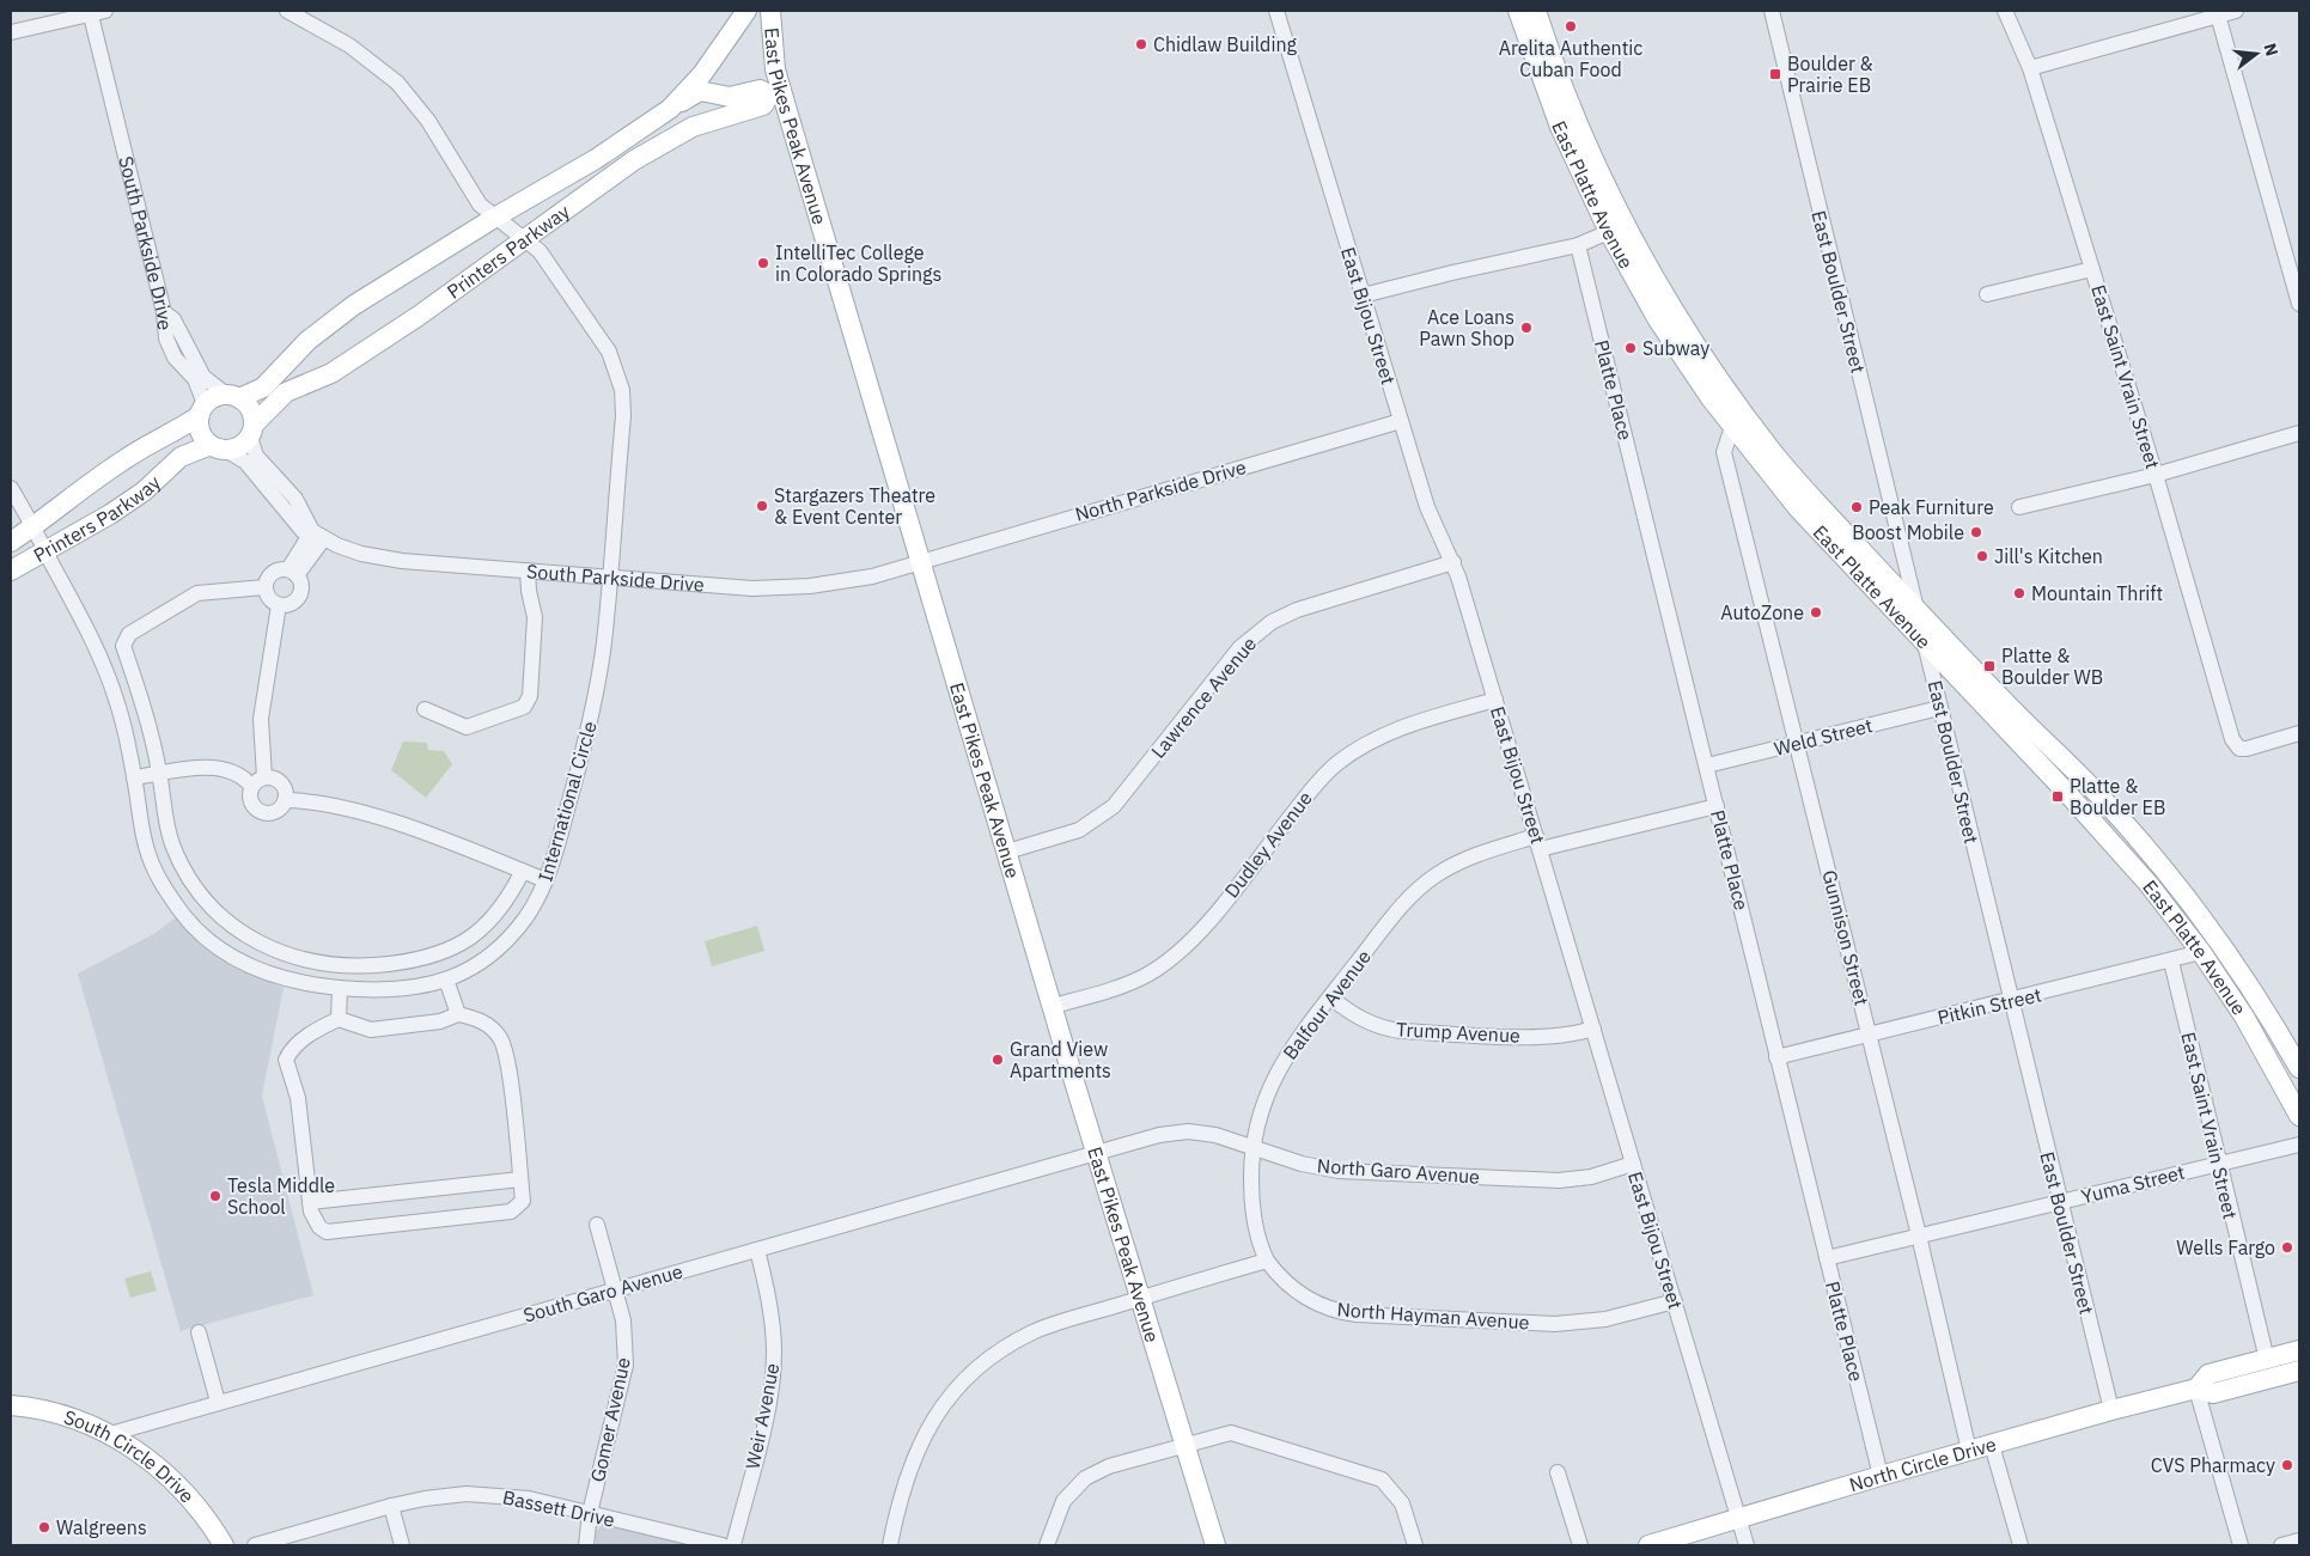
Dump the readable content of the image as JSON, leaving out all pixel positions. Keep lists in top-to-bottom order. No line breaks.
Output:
{"streets":{"main road":["East Pikes Peak Avenue","East Platte Avenue","South Parkside Drive","Printers Parkway","South Circle Drive","North Circle Drive"],"street":["East Boulder Street","East Bijou Street","East Saint Vrain Street","Platte Place","North Parkside Drive","Lawrence Avenue","Weld Street","International Circle","Dudley Avenue","Gunnison Street","Balfour Avenue","Pitkin Street","Trump Avenue","North Garo Avenue","Yuma Street","South Garo Avenue","North Hayman Avenue","Weir Avenue","Gomer Avenue","Bassett Drive"]},"crossings":[["East Pikes Peak Avenue","South Parkside Drive"],["East Pikes Peak Avenue","Printers Parkway"],["East Pikes Peak Avenue","North Parkside Drive"],["East Pikes Peak Avenue","Lawrence Avenue"],["East Pikes Peak Avenue","Dudley Avenue"],["East Pikes Peak Avenue","North Garo Avenue"],["East Pikes Peak Avenue","South Garo Avenue"],["East Platte Avenue","East Boulder Street"],["East Platte Avenue","Gunnison Street"],["East Platte Avenue","Pitkin Street"],["South Parkside Drive","Printers Parkway"],["South Parkside Drive","North Parkside Drive"],["South Parkside Drive","International Circle"],["Printers Parkway","International Circle"],["East Boulder Street","Weld Street"],["East Boulder Street","Pitkin Street"],["East Boulder Street","Yuma Street"],["East Boulder Street","North Circle Drive"],["East Bijou Street","North Parkside Drive"],["East Bijou Street","Lawrence Avenue"],["East Bijou Street","Dudley Avenue"],["East Bijou Street","Balfour Avenue"],["East Bijou Street","Trump Avenue"],["East Bijou Street","North Garo Avenue"],["East Bijou Street","North Hayman Avenue"],["East Bijou Street","North Circle Drive"],["East Saint Vrain Street","Pitkin Street"],["East Saint Vrain Street","Yuma Street"],["East Saint Vrain Street","North Circle Drive"],["Platte Place","Weld Street"],["Platte Place","Balfour Avenue"],["Platte Place","Pitkin Street"],["Platte Place","Yuma Street"],["Platte Place","North Circle Drive"],["Weld Street","Gunnison Street"],["Gunnison Street","Pitkin Street"],["Gunnison Street","Yuma Street"],["Gunnison Street","North Circle Drive"],["Balfour Avenue","Trump Avenue"],["Balfour Avenue","North Garo Avenue"],["Balfour Avenue","North Hayman Avenue"],["North Garo Avenue","South Garo Avenue"],["South Garo Avenue","Weir Avenue"],["South Garo Avenue","Gomer Avenue"],["South Garo Avenue","South Circle Drive"],["Gomer Avenue","Bassett Drive"]],"places":{"other":["Arelita Authentic Cuban Food","Chidlaw Building","IntelliTec College in Colorado Springs","Ace Loans Pawn Shop","Subway","Stargazers Theatre & Event Center","Peak Furniture","Boost Mobile","Jill's Kitchen","Mountain Thrift","AutoZone","Grand View Apartments","Tesla Middle School","Wells Fargo","CVS Pharmacy","Walgreens"],"transit":["Boulder & Prairie EB","Platte & Boulder WB","Platte & Boulder EB"]},"north":"right"}
